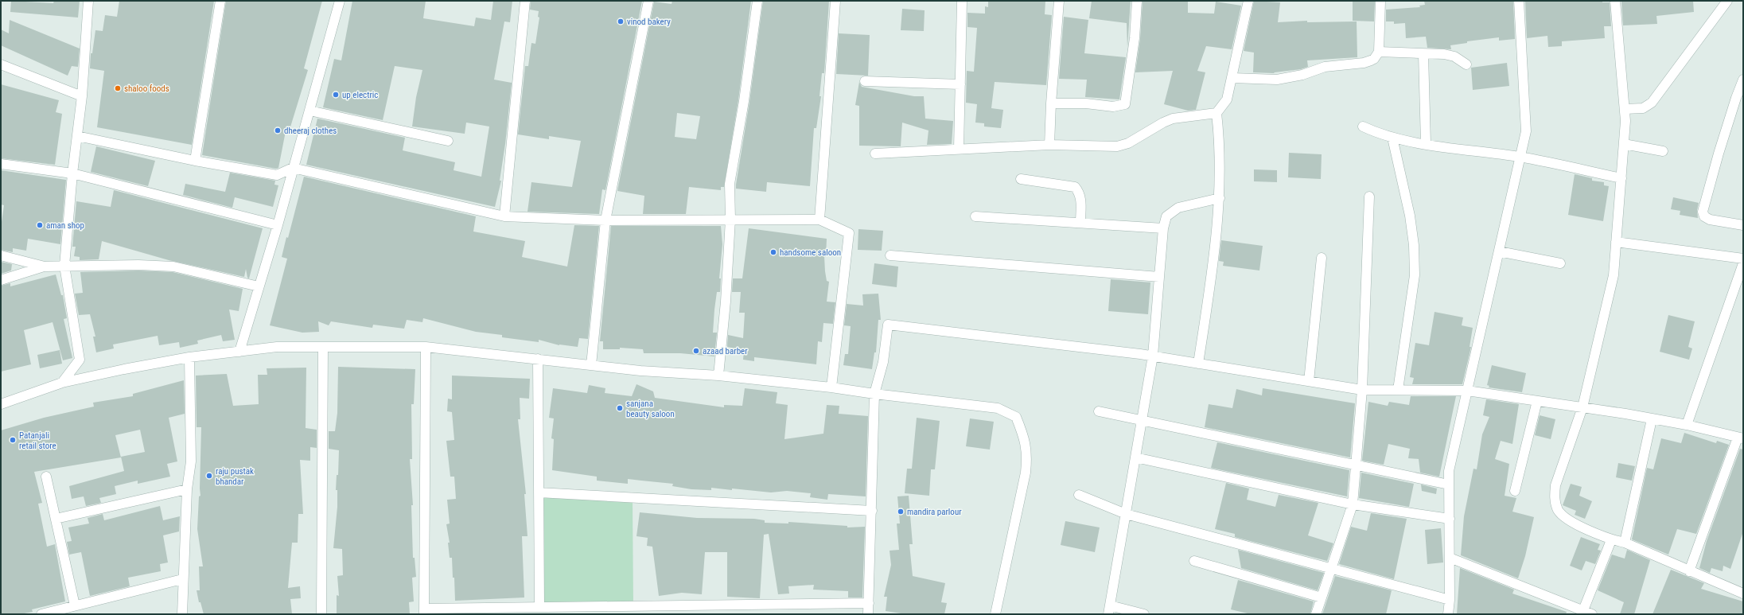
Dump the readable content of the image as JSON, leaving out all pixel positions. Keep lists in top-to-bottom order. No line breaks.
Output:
{"places":["vinod bakery","shaloo foods","up electric","dheeraj clothes","aman shop","handsome saloon","azaad barber","sanjana beauty saloon","Patanjali retail store","raju pustak bhandar","mandira parlour"]}
